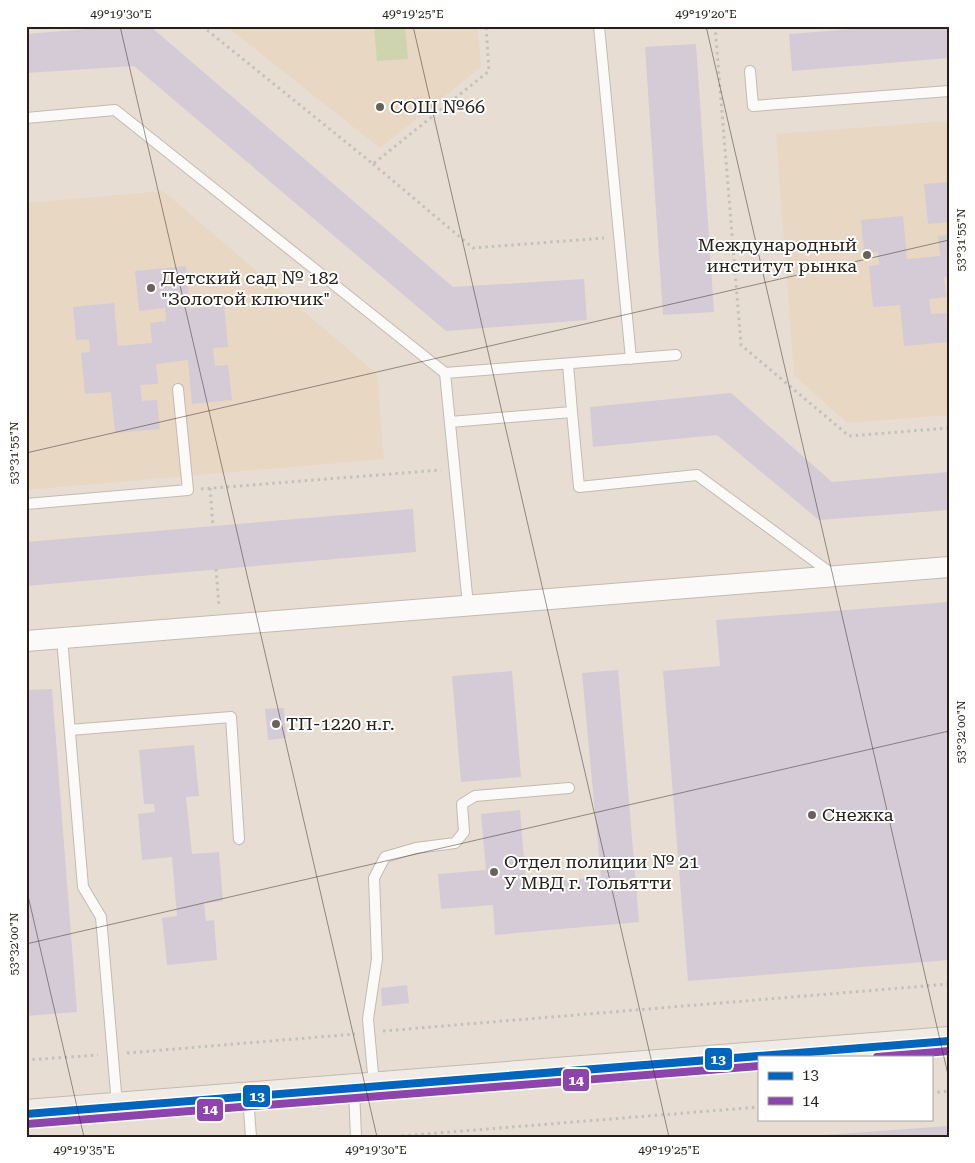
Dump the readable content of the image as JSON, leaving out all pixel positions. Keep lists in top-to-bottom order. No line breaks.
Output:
{"places":["СОШ №66","Международный институт рынка","Детский сад № 182 \"Золотой ключик\"","ТП-1220 н.г.","Снежка","Отдел полиции № 21 У МВД г. Тольятти"],"lines":["transit line 13","transit line 14"],"legend":["13","14"],"coordinates":["49°19'30\"E","49°19'25\"E","49°19'20\"E","53°31'55\"N","53°32'00\"N","49°19'35\"E"]}
